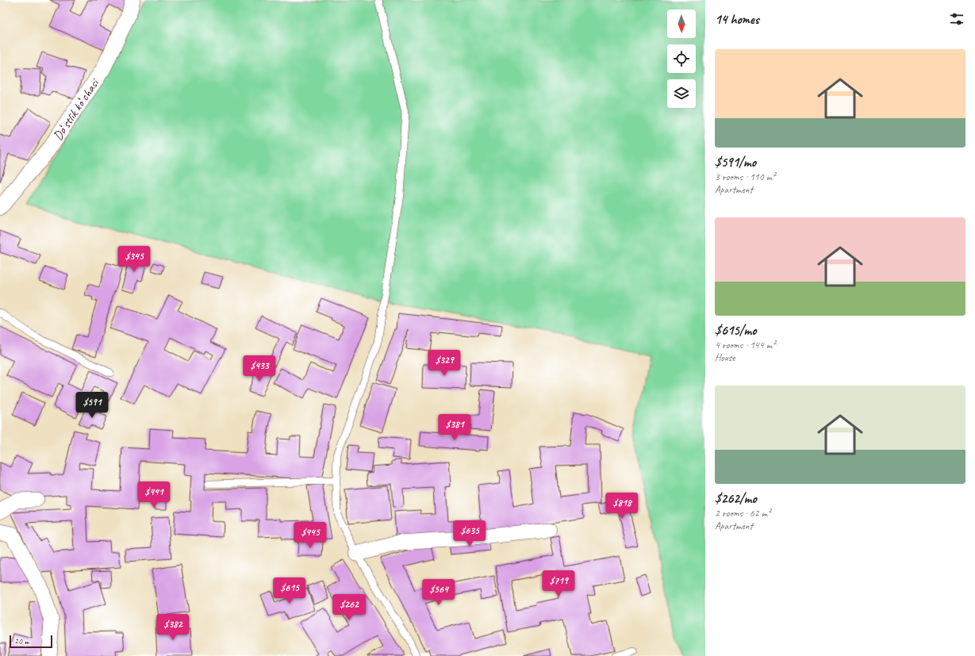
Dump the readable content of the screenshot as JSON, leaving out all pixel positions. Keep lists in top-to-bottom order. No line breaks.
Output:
{"streets":{"street":["Doʻstlik koʻchasi"]},"scale_bar":"20 m","north":"bottom","page":{"heading":"14 homes","list":[{"name":"$591/mo","note":"3 rooms · 110 m² · Apartment"},{"name":"$615/mo","note":"4 rooms · 144 m² · House"},{"name":"$262/mo","note":"2 rooms · 62 m² · Apartment"}],"price":["$345","$329","$433","$591","$381","$441","$818","$635","$445","$719","$615","$564","$262","$382"],"scale":"20 m"}}
